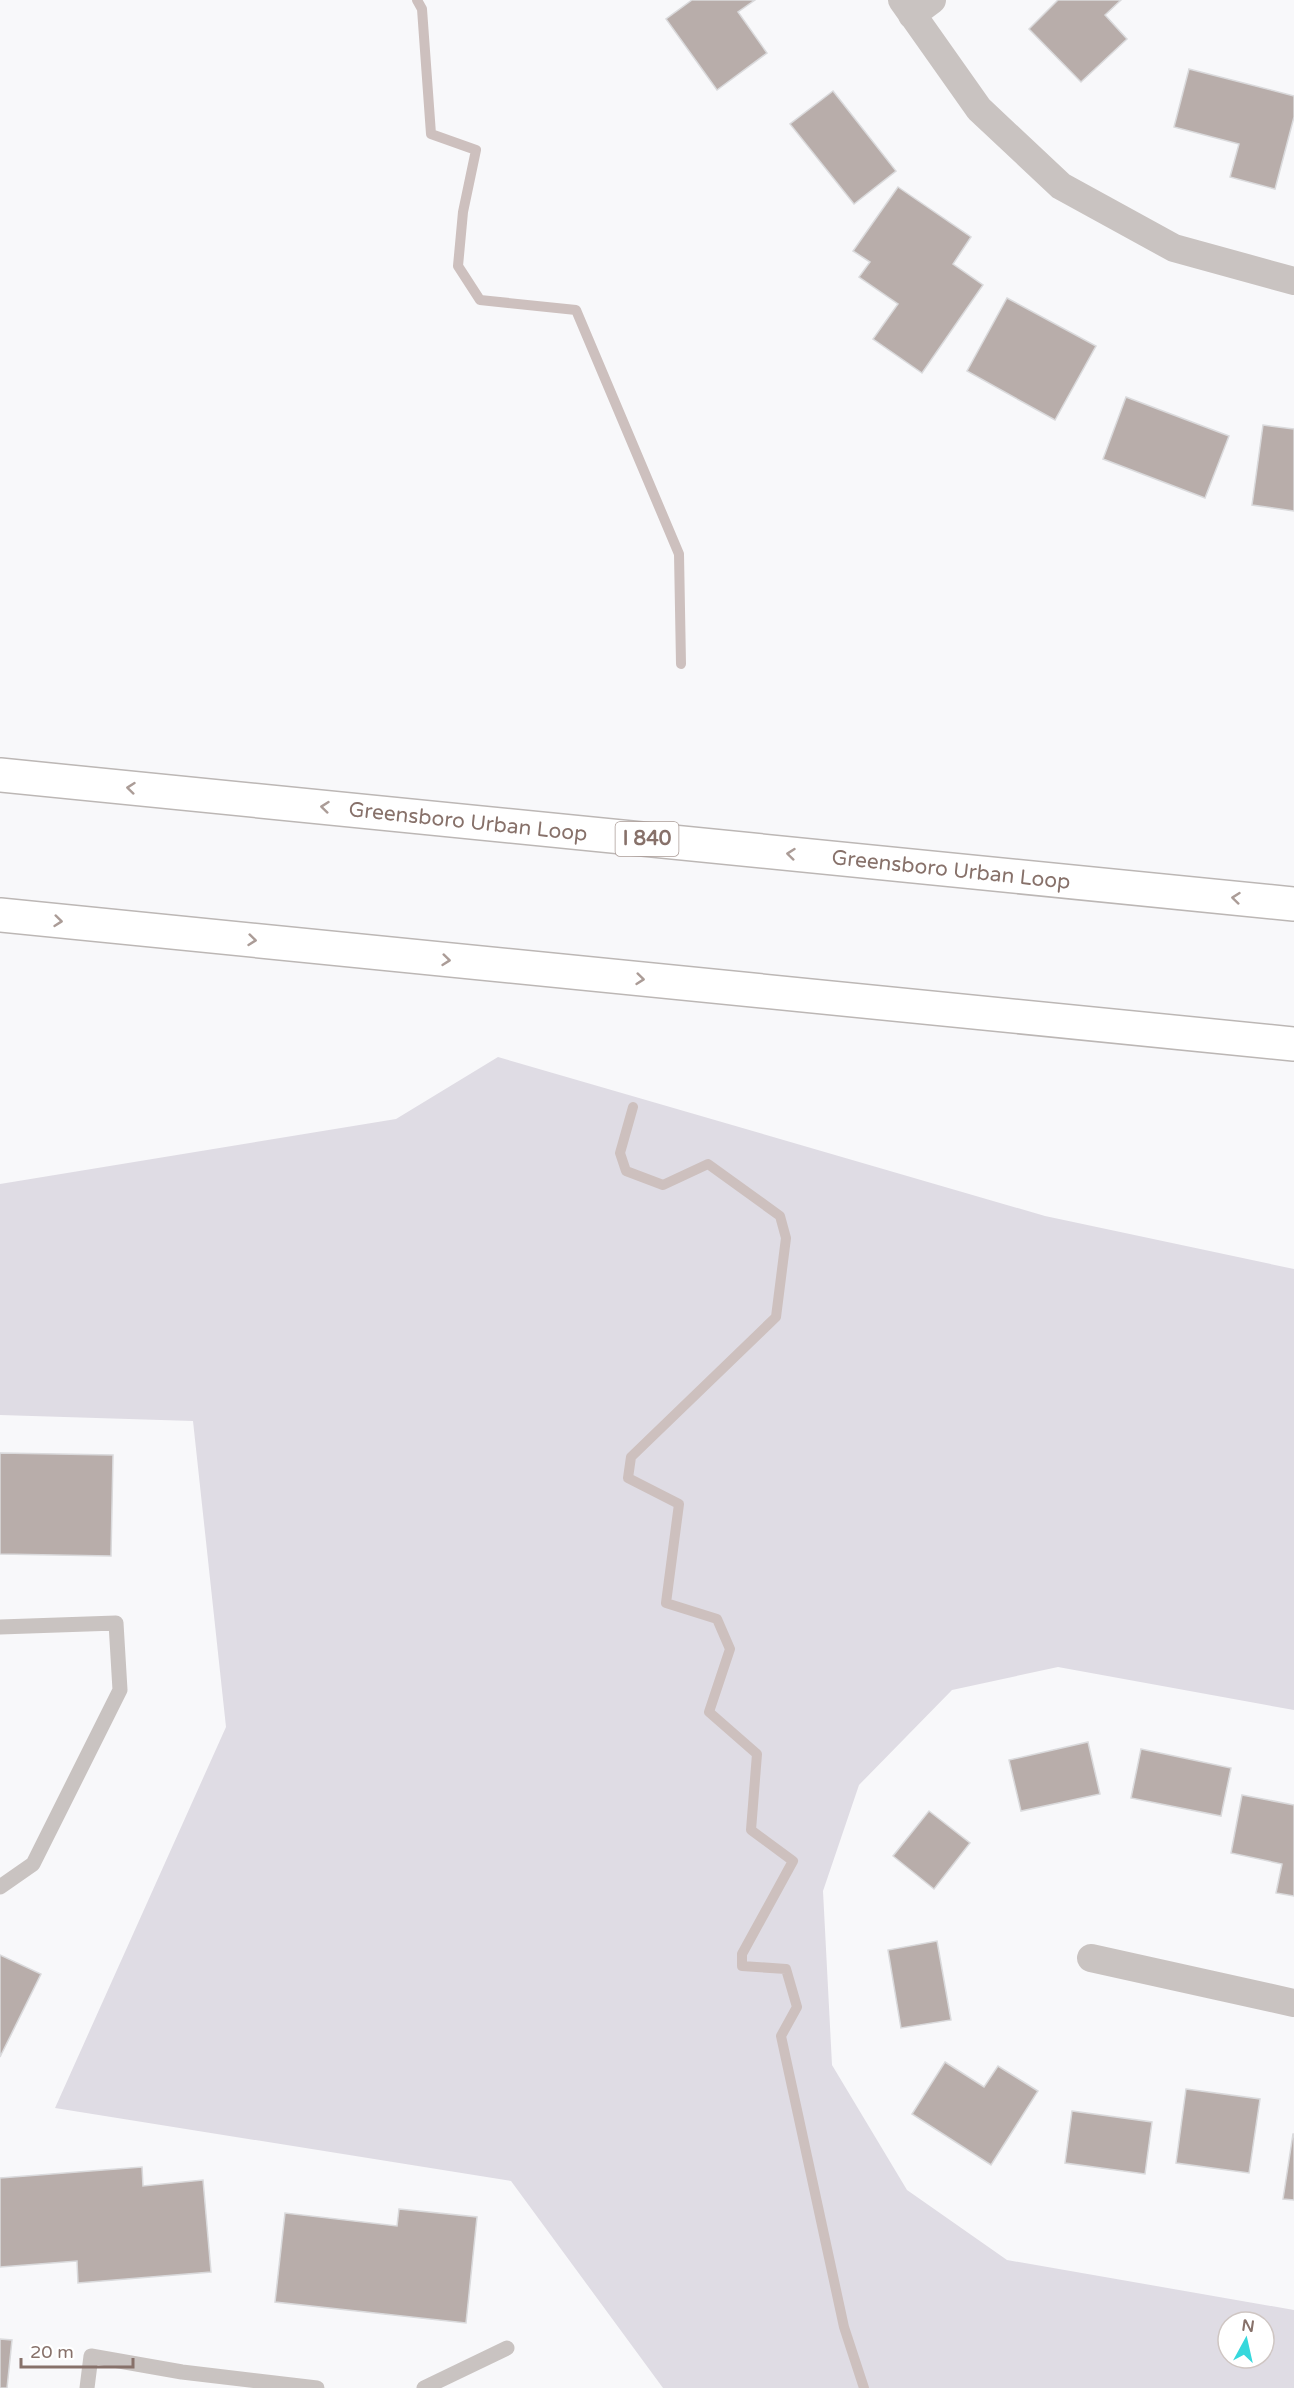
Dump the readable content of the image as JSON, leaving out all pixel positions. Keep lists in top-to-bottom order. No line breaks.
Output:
{"streets":{"highway":["Greensboro Urban Loop","I 840"]},"scale_bar":"20 m","north":"top"}
